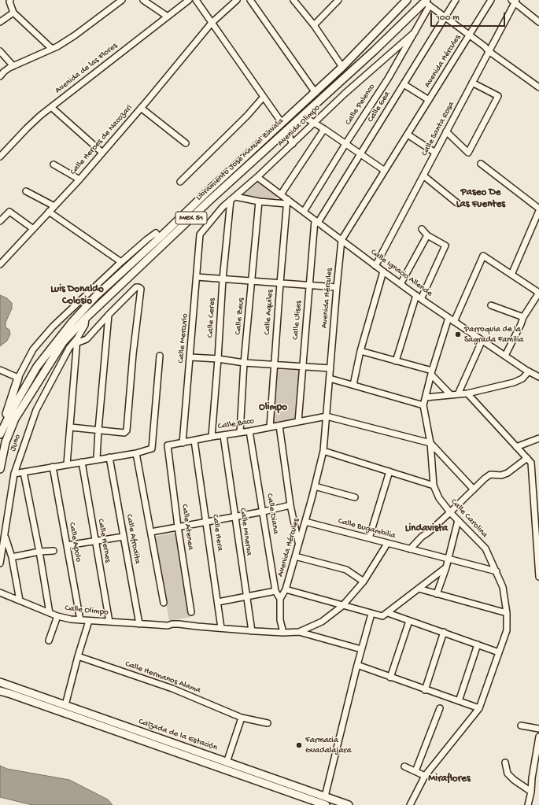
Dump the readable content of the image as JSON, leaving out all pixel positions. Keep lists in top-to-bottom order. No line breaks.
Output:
{"streets":{"main road":["Libramiento José Manuel Zavala","MEX 51","Calzada de la Estación"],"street":["Avenida Hércules","Avenida de las Flores","Calle Pelenco","Calle Gea","Avenida Olimpo","Calle Santa Rosa","Calle Heroes de Nacozari","Calle Ignacio Allende","Calle Aquiles","Calle Zeus","Calle Ceres","Calle Ulises","Calle Mercurio","Calle Baco","Juno","Calle Diana","Calle Carolina","Calle Atenea","Calle Bugambilia","Calle Minerva","Calle Hera","Calle Afrodita","Calle Hernes","Calle Apolo","Calle Olimpo","Calle Hermanos Alama"]},"crossings":[["Avenida Hércules","Calle Ignacio Allende"],["Avenida Hércules","Calle Baco"],["Avenida Hércules","Calle Diana"],["Avenida Hércules","Calle Bugambilia"],["Calle Pelenco","Avenida Olimpo"],["Calle Pelenco","Libramiento José Manuel Zavala"],["Calle Pelenco","Calle Ignacio Allende"],["Calle Gea","Calle Ignacio Allende"],["Calle Gea","Calle Ulises"],["Avenida Olimpo","Calle Ignacio Allende"],["Avenida Olimpo","Calle Ceres"],["Avenida Olimpo","Calle Mercurio"],["Calle Santa Rosa","Calle Ignacio Allende"],["Libramiento José Manuel Zavala","Juno"],["Calle Ignacio Allende","Calle Aquiles"],["Calle Ignacio Allende","Calle Ulises"],["Calle Ignacio Allende","Calle Carolina"],["Calle Aquiles","Calle Baco"],["Calle Zeus","Calle Baco"],["Calle Ceres","Calle Baco"],["Calle Ulises","Calle Baco"],["Calle Mercurio","Calle Baco"],["Calle Baco","Calle Diana"],["Calle Baco","Calle Atenea"],["Calle Baco","Calle Minerva"],["Calle Baco","Calle Hera"],["Calle Carolina","Calle Bugambilia"],["Calle Hera","Calle Olimpo"],["Calle Afrodita","Calle Olimpo"],["Calle Hernes","Calle Olimpo"],["Calle Apolo","Calle Olimpo"]],"districts":["Paseo De Las Fuentes","Luis Donaldo Colosio","Olimpo","Lindavista","Miraflores"],"places":["Parroquia de la Sagrada Familia","Farmacia Guadalajara"],"scale_bar":"100 m"}
